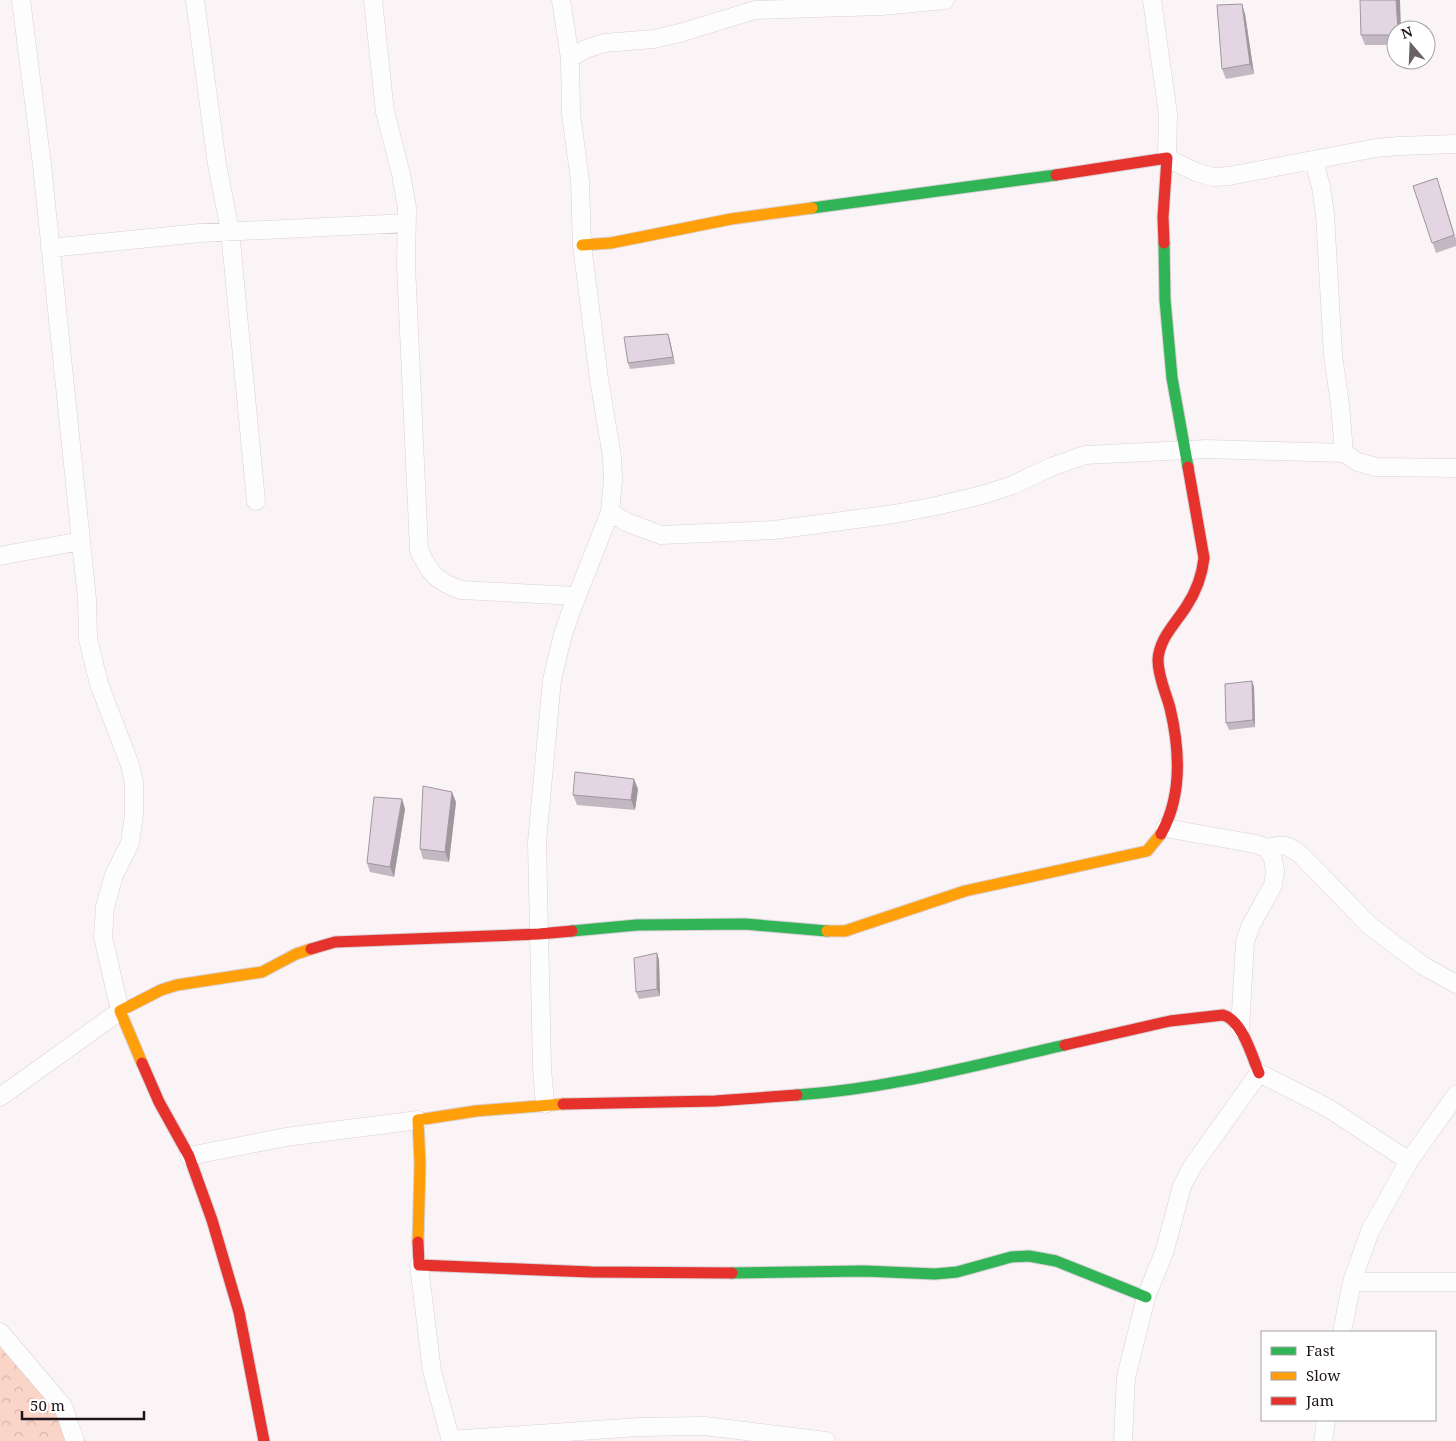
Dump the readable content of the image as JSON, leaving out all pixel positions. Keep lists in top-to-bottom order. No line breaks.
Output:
{"legend":["Fast","Slow","Jam"],"scale_bar":"50 m","north":"top"}
